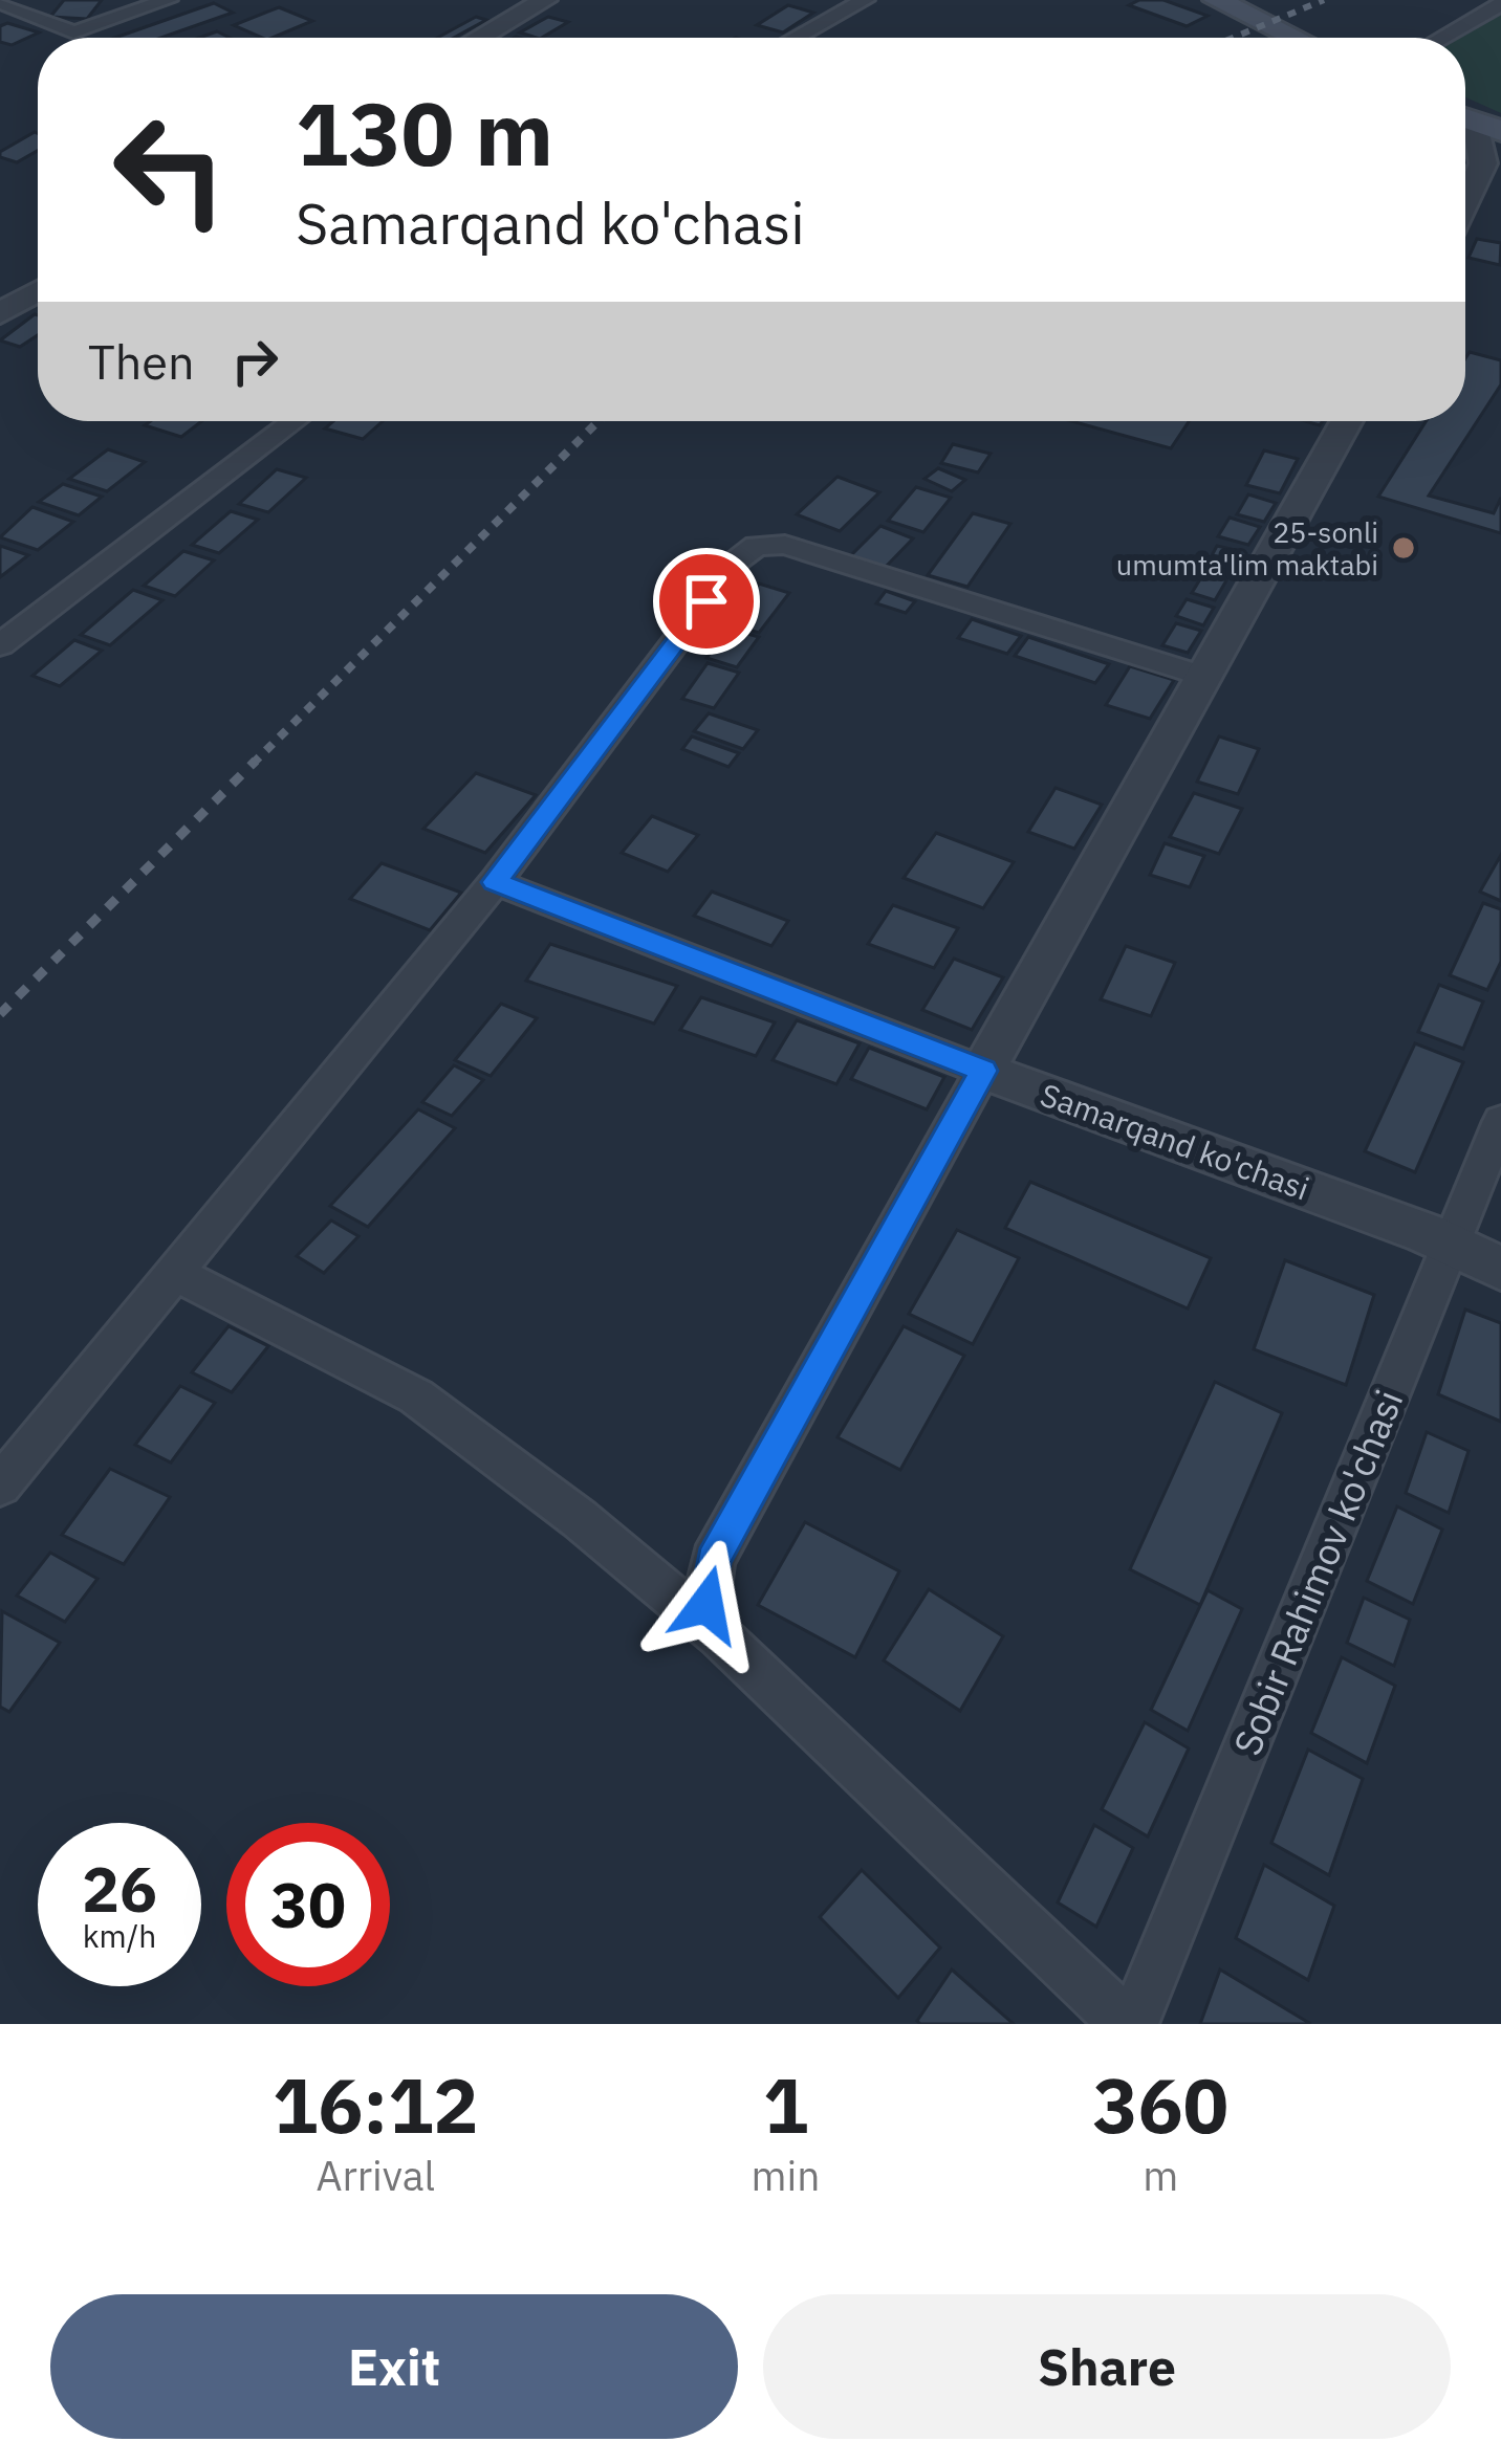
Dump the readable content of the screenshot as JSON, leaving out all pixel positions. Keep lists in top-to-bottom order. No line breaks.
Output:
{"streets":{"street":["Samarqand ko'chasi","Sobir Rahimov ko'chasi"]},"crossings":[["Samarqand ko'chasi","Sobir Rahimov ko'chasi"]],"places":["25-sonli umumta'lim maktabi"],"page":{"turn":["130 m","Samarqand ko'chasi"],"then":"Then","speed":"26 km/h","limit":"30","eta":["16:12","Arrival","1","min","360","m"],"buttons":["Exit","Share"]}}
